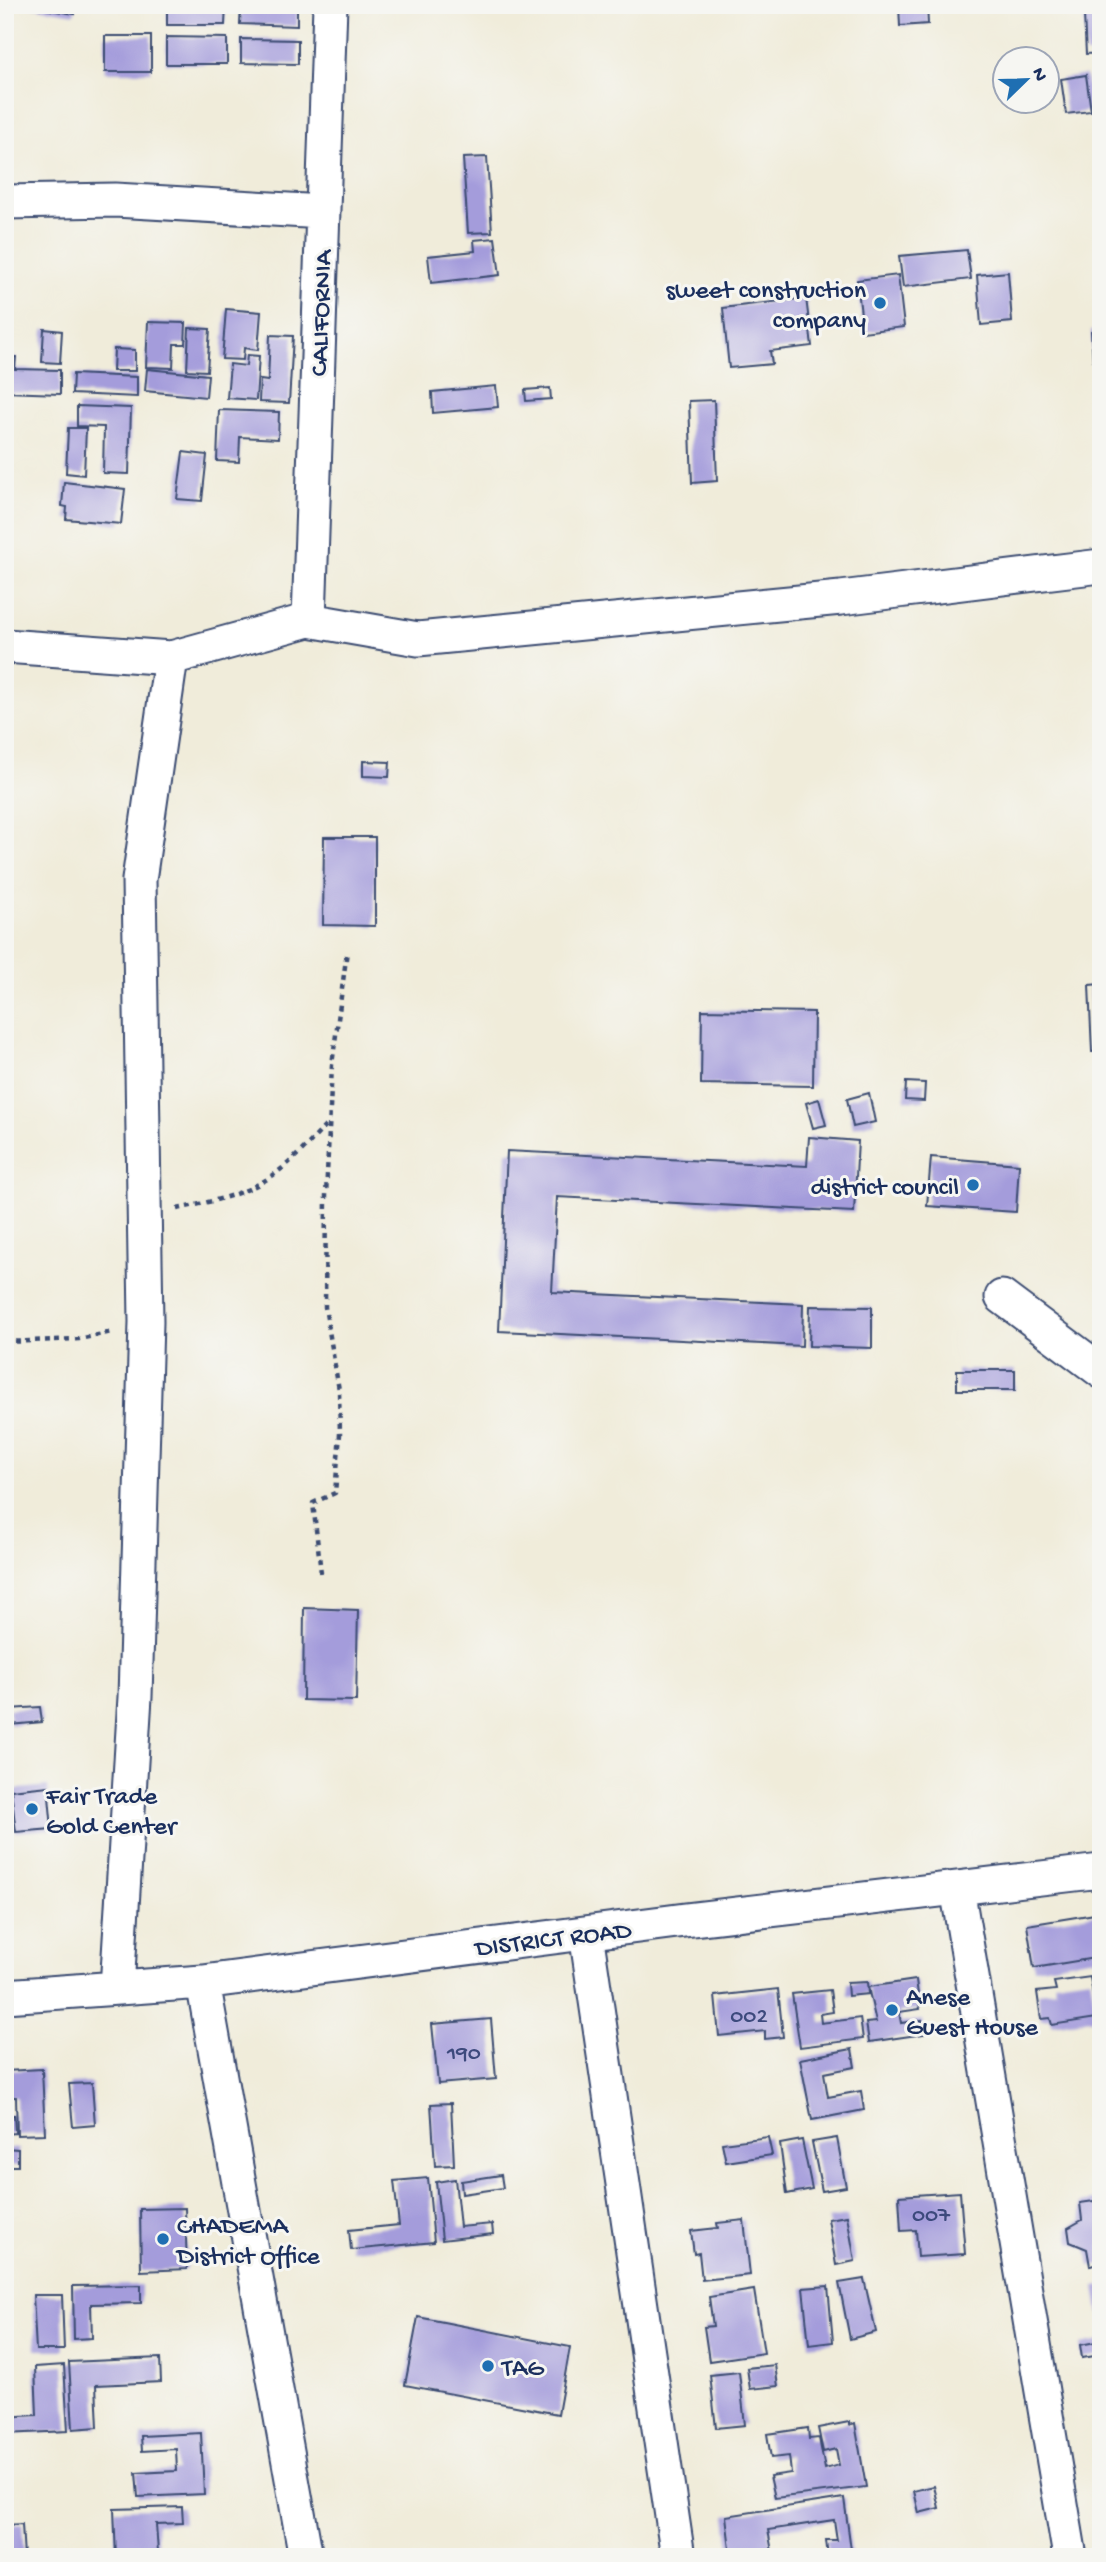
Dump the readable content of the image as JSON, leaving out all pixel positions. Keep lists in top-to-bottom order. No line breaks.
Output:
{"streets":{"street":["CALIFORNIA","DISTRICT ROAD"]},"places":["sweet construction company","district council","Fair Trade Gold Center","Anese Guest House","CHADEMA District Office","TAG"],"house_numbers":["002","190","007"],"north":"top right"}
